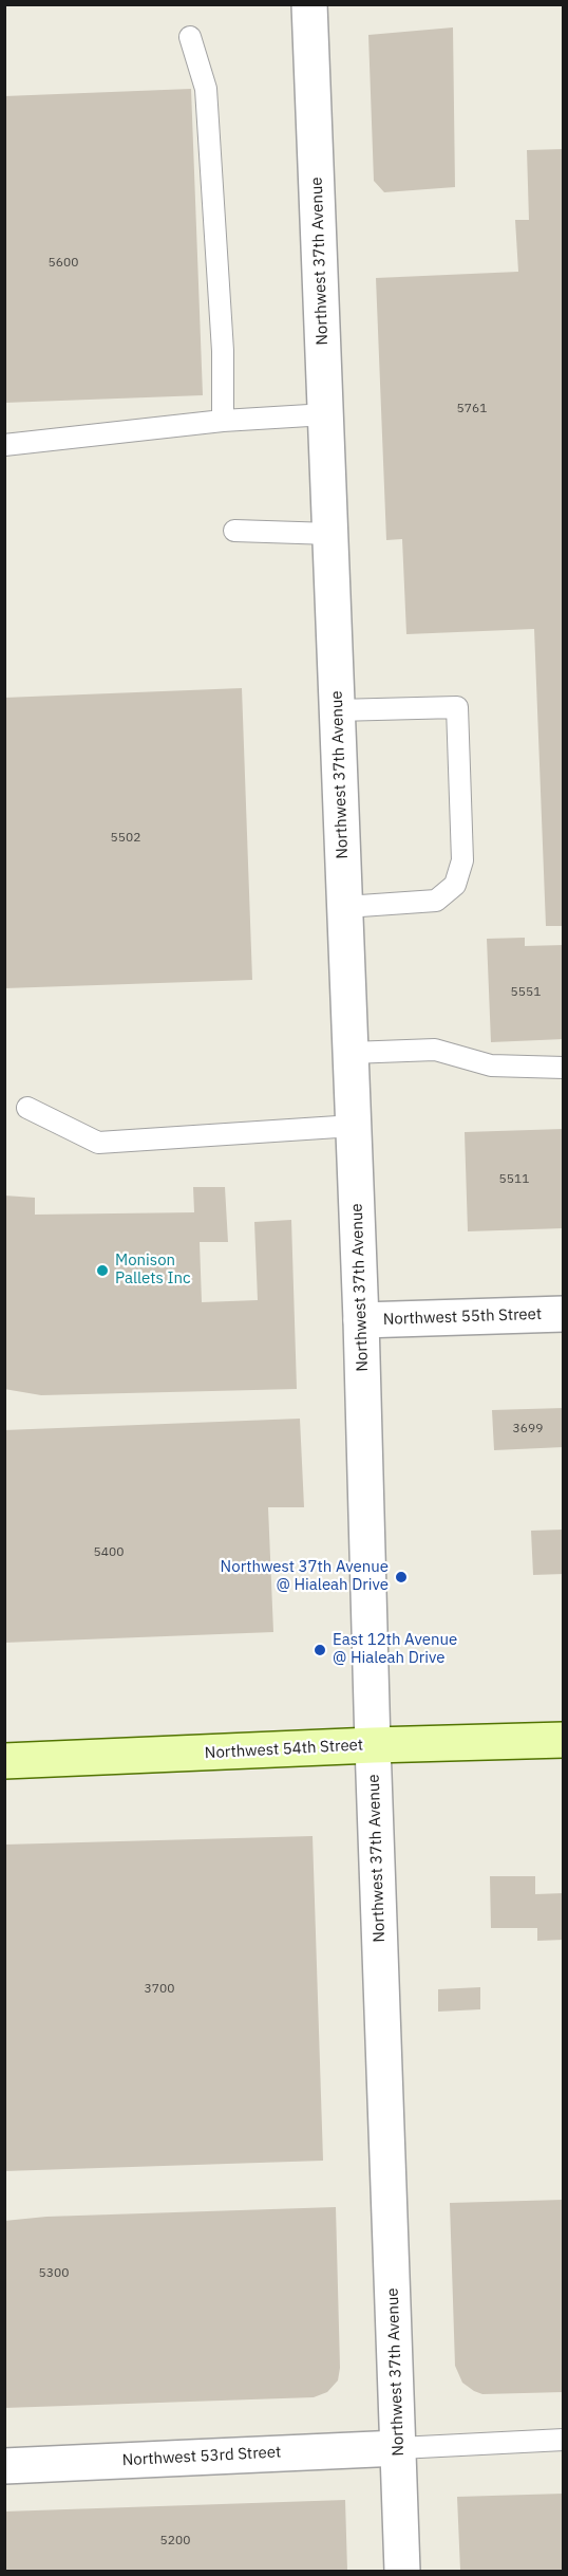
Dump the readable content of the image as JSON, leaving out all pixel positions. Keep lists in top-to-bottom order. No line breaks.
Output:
{"streets":{"main road":["Northwest 54th Street"],"street":["Northwest 37th Avenue","Northwest 55th Street","Northwest 53rd Street"]},"crossings":[["Northwest 37th Avenue","Northwest 55th Street"],["Northwest 37th Avenue","Northwest 54th Street"],["Northwest 37th Avenue","Northwest 53rd Street"]],"places":["Monison Pallets Inc","Northwest 37th Avenue @ Hialeah Drive","East 12th Avenue @ Hialeah Drive"],"house_numbers":["5600","5761","5502","5551","5511","3699","5400","3700","5300","5200"]}
